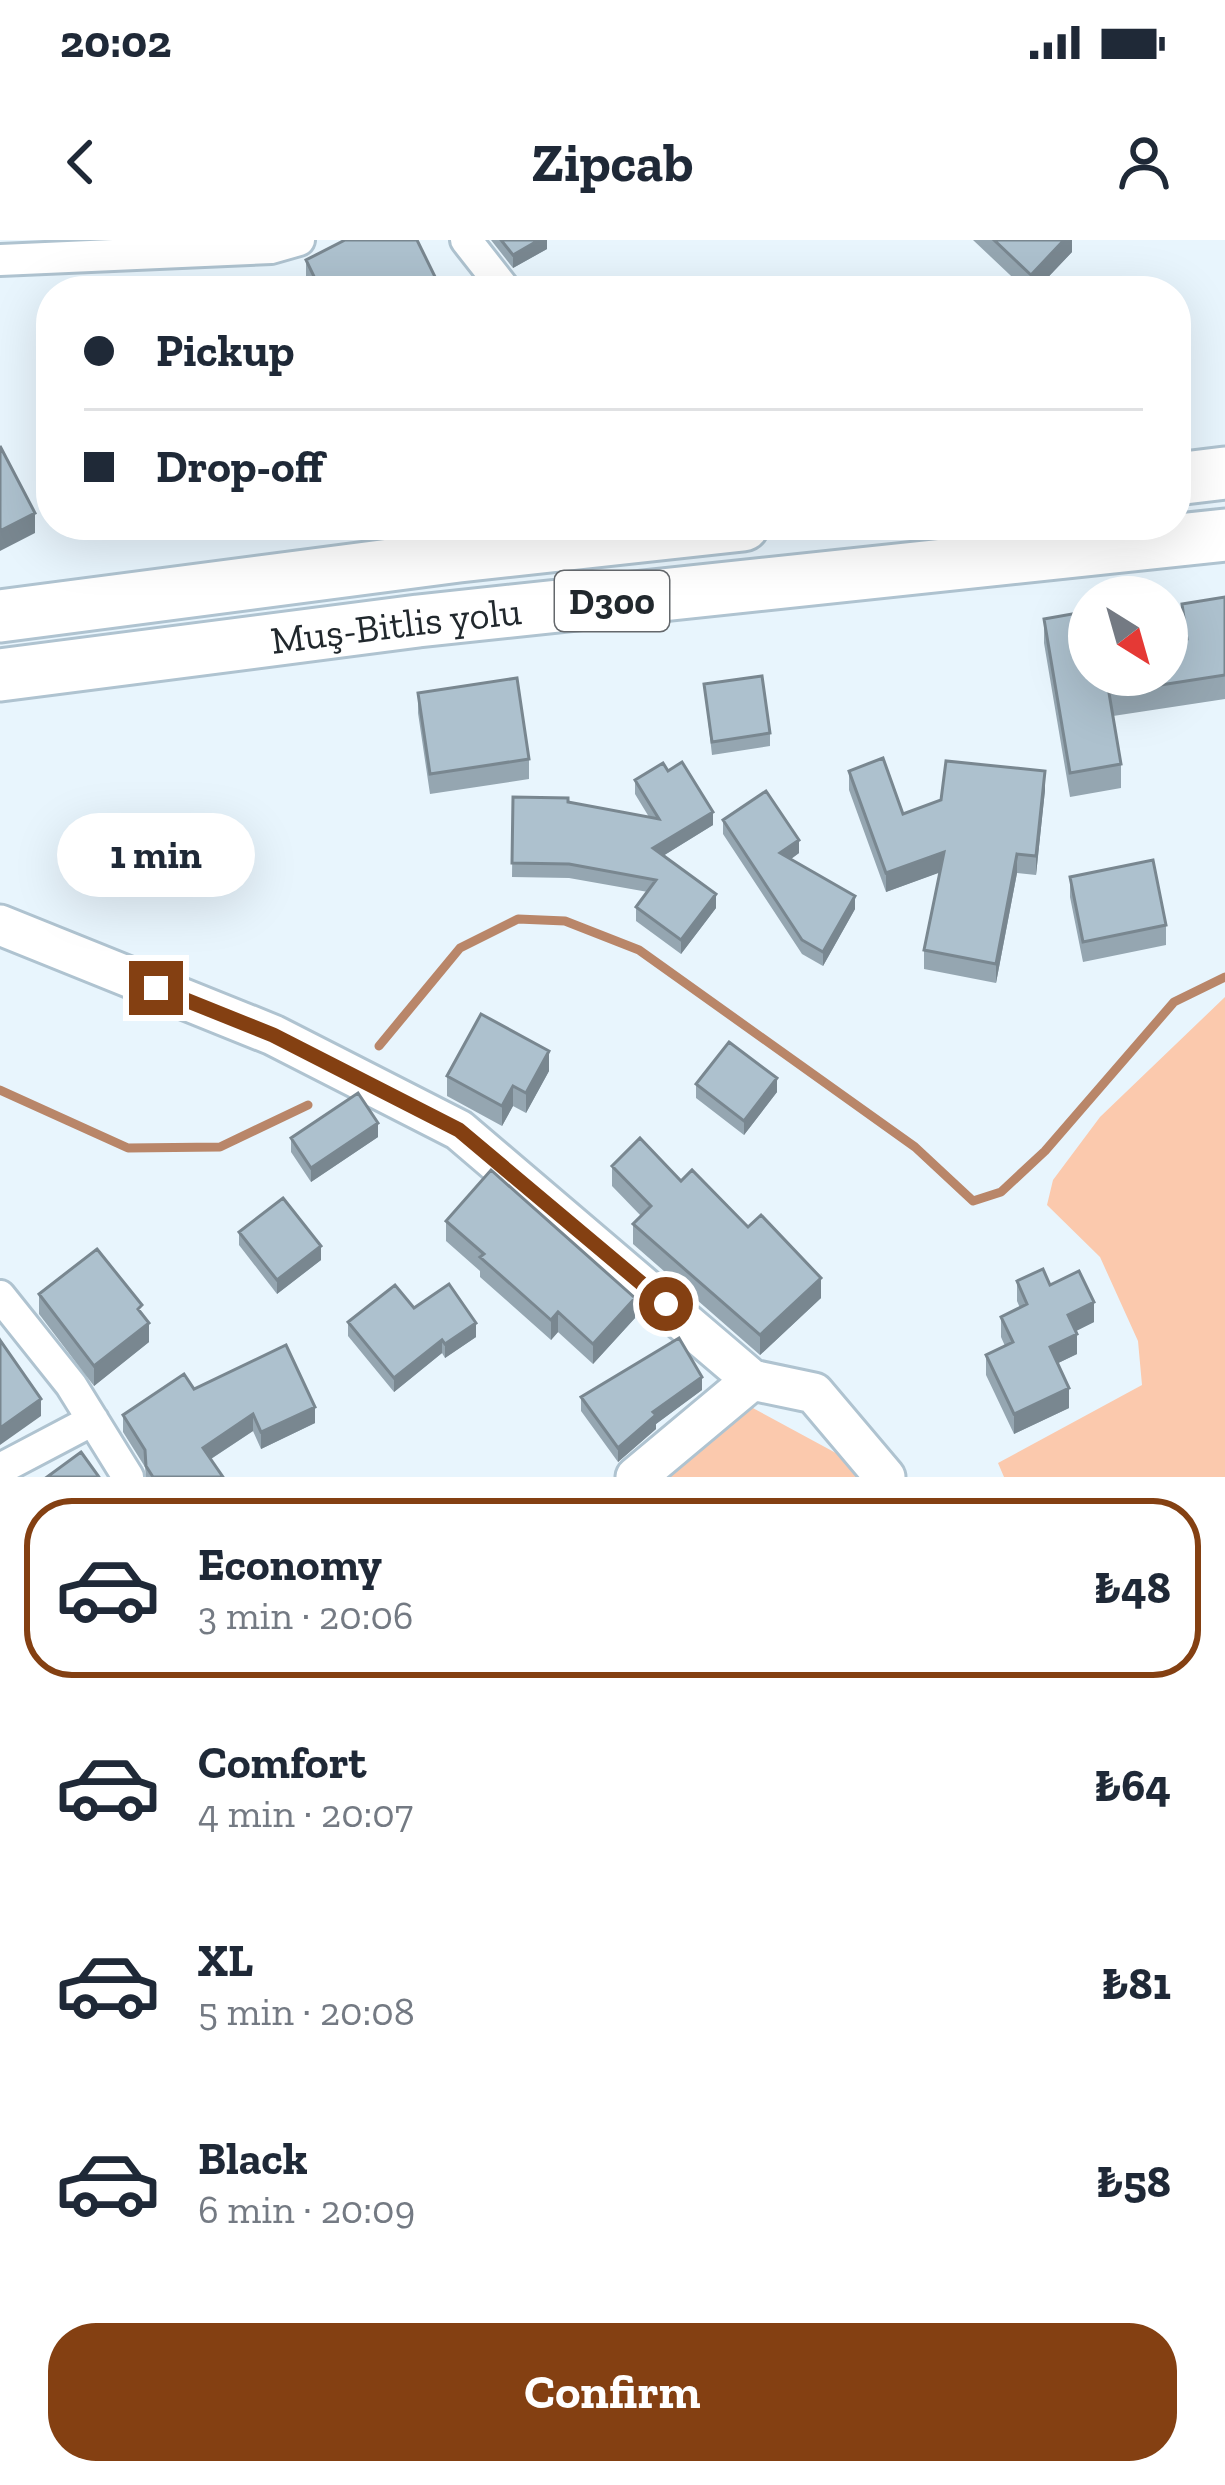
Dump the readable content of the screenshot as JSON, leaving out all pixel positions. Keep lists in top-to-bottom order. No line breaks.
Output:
{"streets":{"highway":["D300","Muş-Bitlis yolu"]},"north":"bottom right","page":{"status":"20:02","header":"Zipcab","banner":["Pickup","Drop-off"],"bubble":"1 min","list":[{"name":"Economy","note":"3 min · 20:06","value":"₺48"},{"name":"Comfort","note":"4 min · 20:07","value":"₺64"},{"name":"XL","note":"5 min · 20:08","value":"₺81"},{"name":"Black","note":"6 min · 20:09","value":"₺58"}],"buttons":"Confirm"}}
